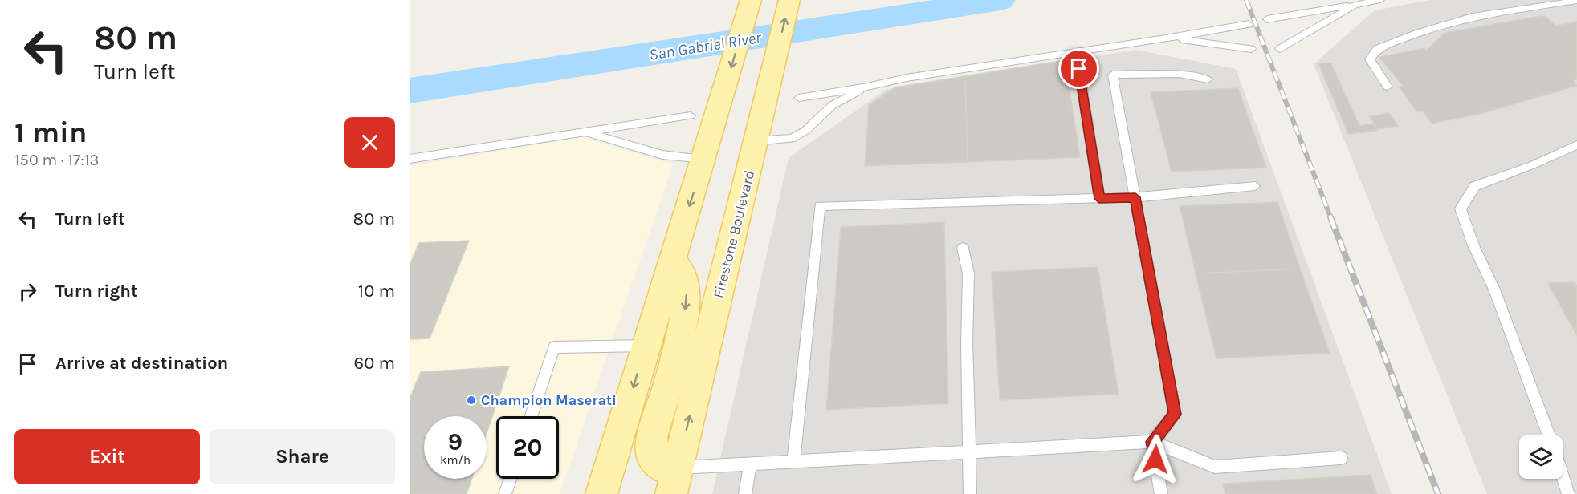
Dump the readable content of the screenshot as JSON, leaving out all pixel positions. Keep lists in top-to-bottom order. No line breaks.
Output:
{"streets":{"main road":["Firestone Boulevard"]},"water":["San Gabriel River"],"places":["Champion Maserati"],"page":{"turn":["80 m","Turn left"],"heading":["1 min","150 m · 17:13"],"list":[{"name":"Turn left","value":"80 m"},{"name":"Turn right","value":"10 m"},{"name":"Arrive at destination","value":"60 m"}],"speed":"9 km/h","limit":"20","buttons":["Exit","Share"]}}
